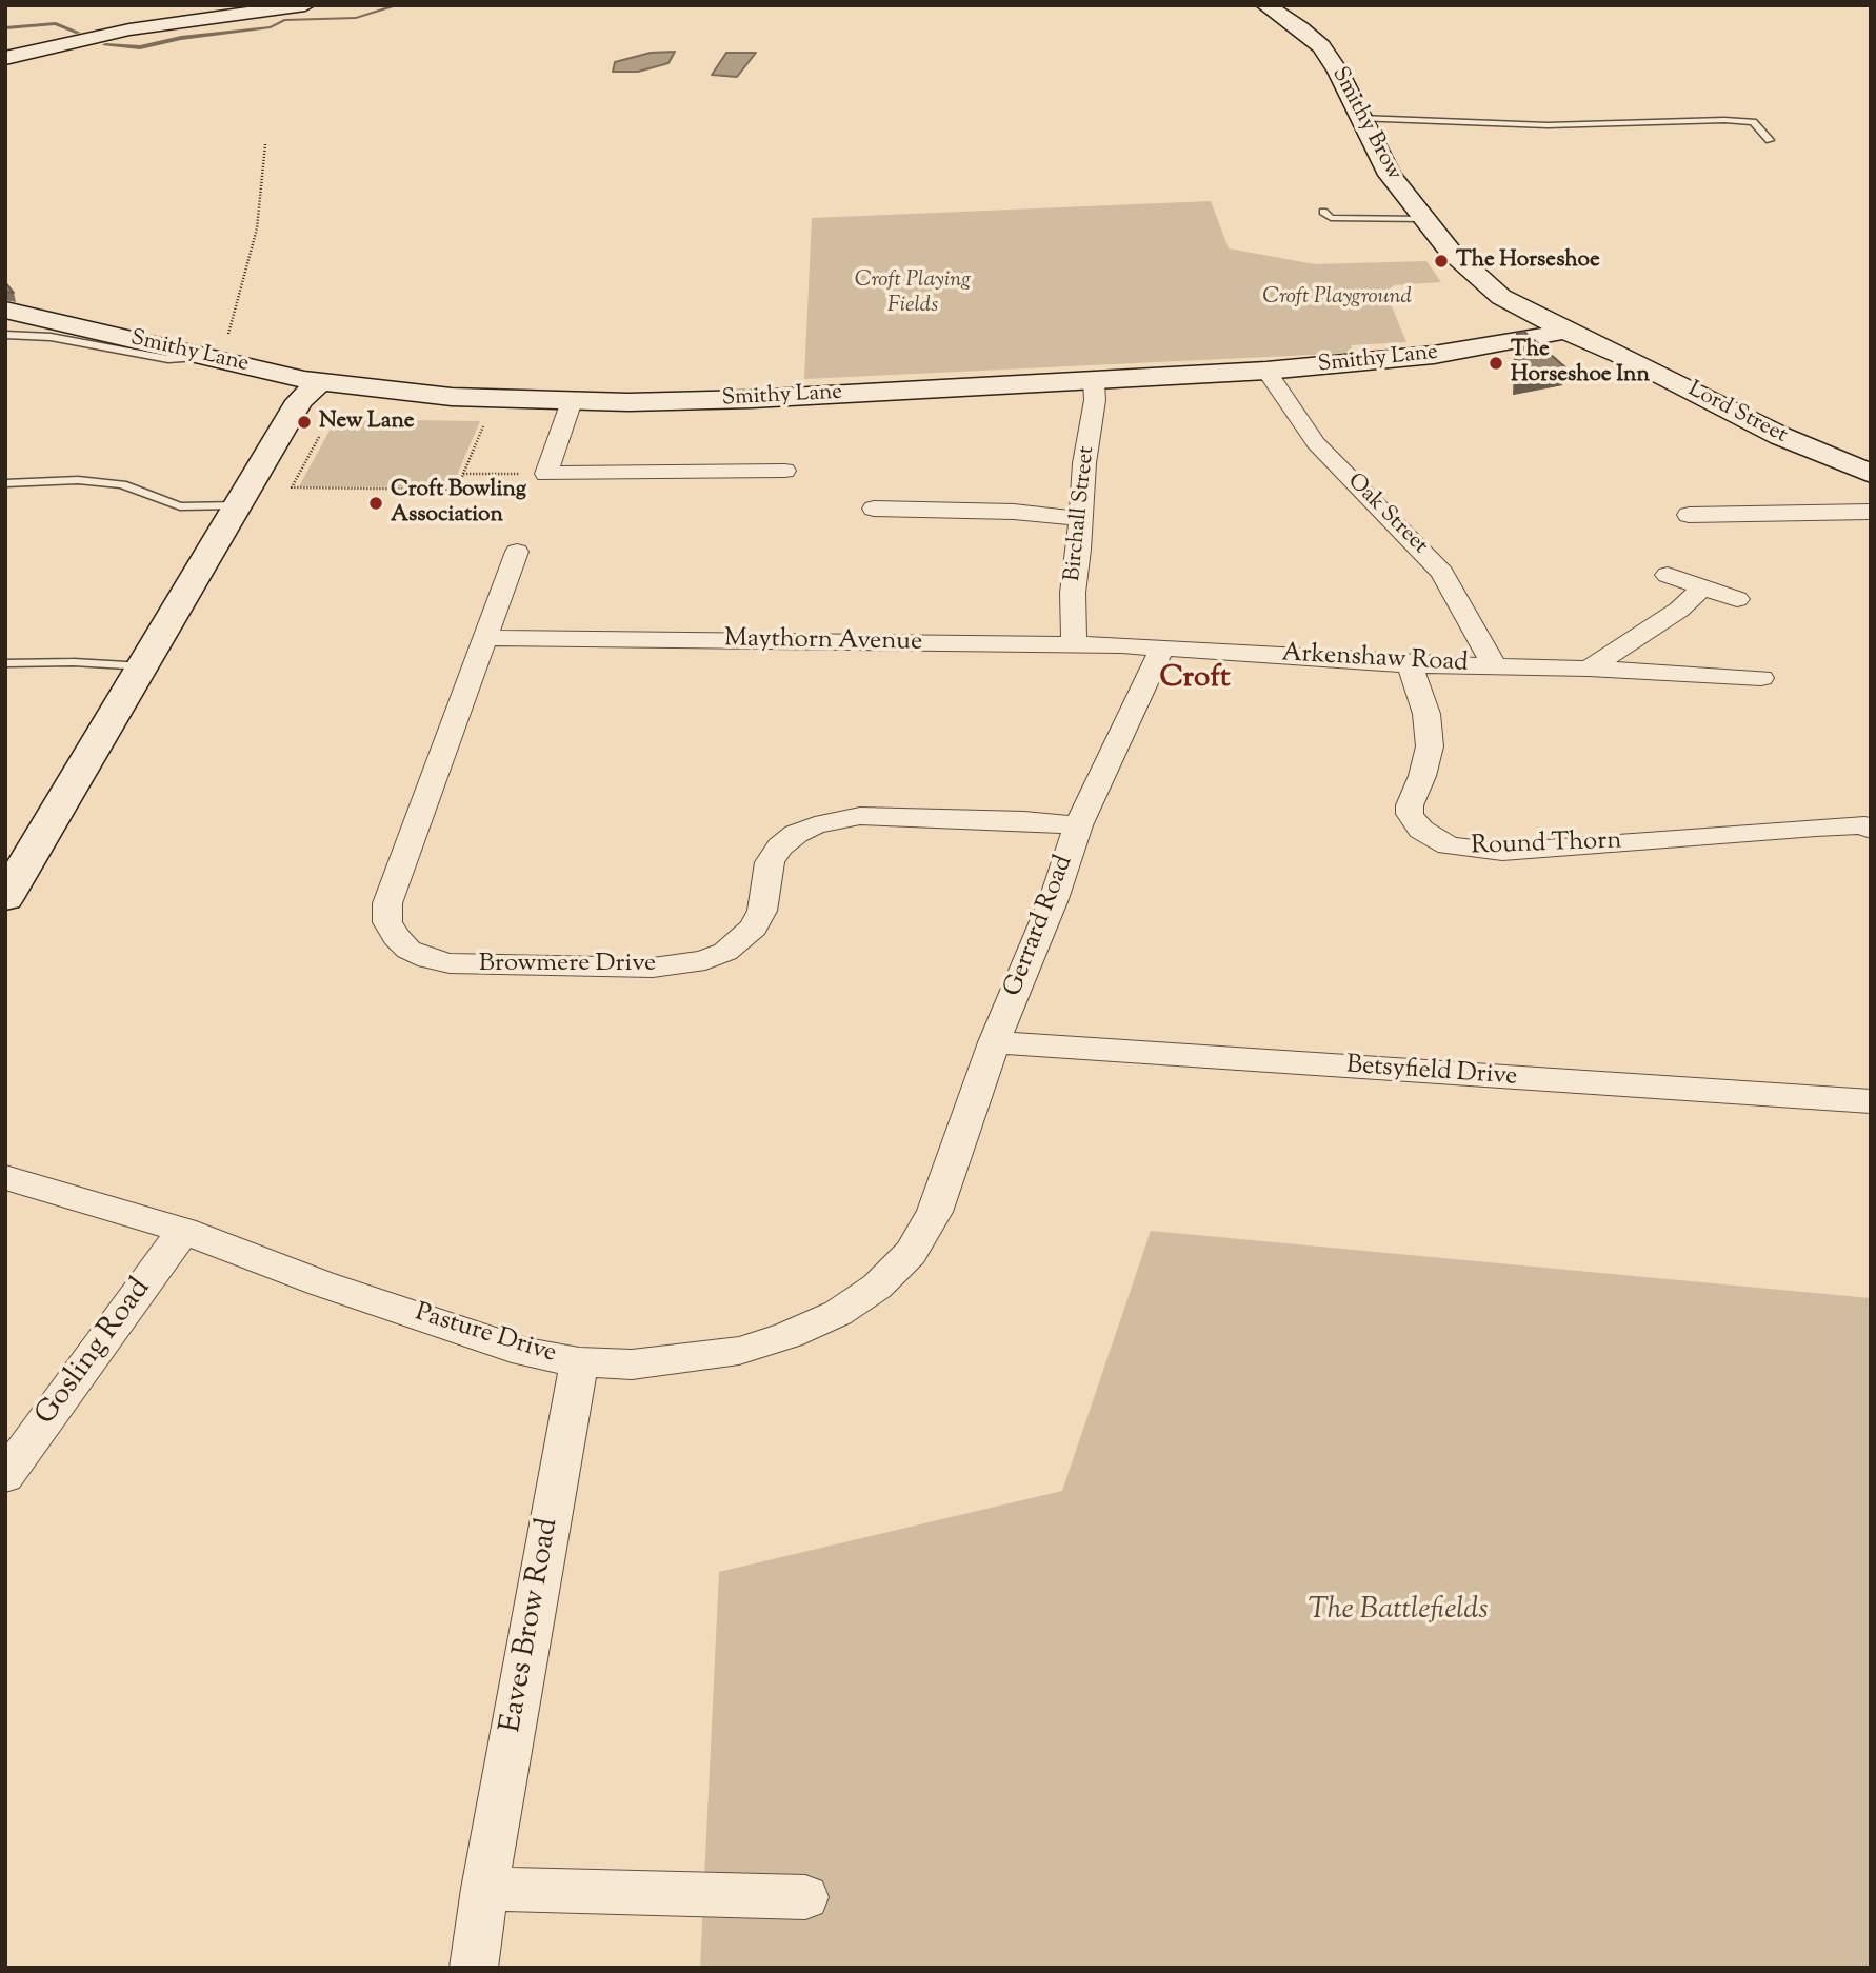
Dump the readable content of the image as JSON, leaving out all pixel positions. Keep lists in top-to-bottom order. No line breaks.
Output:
{"streets":{"street":["Smithy Brow","Smithy Lane","Lord Street","Birchall Street","Oak Street","Maythorn Avenue","Arkenshaw Road","Round Thorn","Gerrard Road","Browmere Drive","Betsyfield Drive","Pasture Drive","Gosling Road","Eaves Brow Road"]},"crossings":[["Smithy Brow","Smithy Lane"],["Smithy Brow","Lord Street"],["Smithy Lane","Lord Street"],["Smithy Lane","Birchall Street"],["Smithy Lane","Oak Street"],["Birchall Street","Maythorn Avenue"],["Oak Street","Arkenshaw Road"],["Maythorn Avenue","Arkenshaw Road"],["Maythorn Avenue","Gerrard Road"],["Maythorn Avenue","Browmere Drive"],["Arkenshaw Road","Round Thorn"],["Arkenshaw Road","Gerrard Road"],["Gerrard Road","Browmere Drive"],["Gerrard Road","Betsyfield Drive"],["Gerrard Road","Pasture Drive"],["Pasture Drive","Gosling Road"],["Pasture Drive","Eaves Brow Road"]],"districts":["Croft"],"parks":["Croft Playing Fields","Croft Playground","The Battlefields"],"places":["The Horseshoe","The Horseshoe Inn","New Lane","Croft Bowling Association"]}
